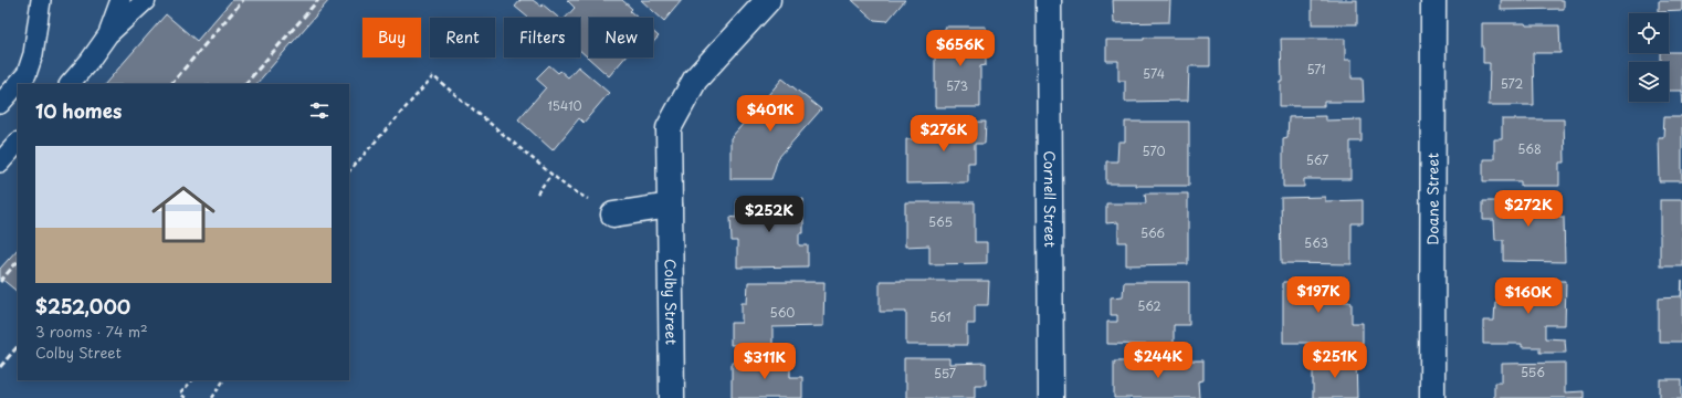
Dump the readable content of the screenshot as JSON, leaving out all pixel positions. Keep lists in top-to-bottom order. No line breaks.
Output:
{"streets":{"street":["Cornell Street","Doane Street","Colby Street"]},"house_numbers":["571","574","572","573","15410","568","570","567","565","566","563","562","560","561","556","557"],"page":{"chip":["Buy","Rent","Filters","New"],"price":["$656K","$401K","$276K","$272K","$252K","$197K","$160K","$244K","$251K","$311K"],"heading":"10 homes","list":[{"name":"$252,000","note":"3 rooms · 74 m² · Colby Street"}]}}
